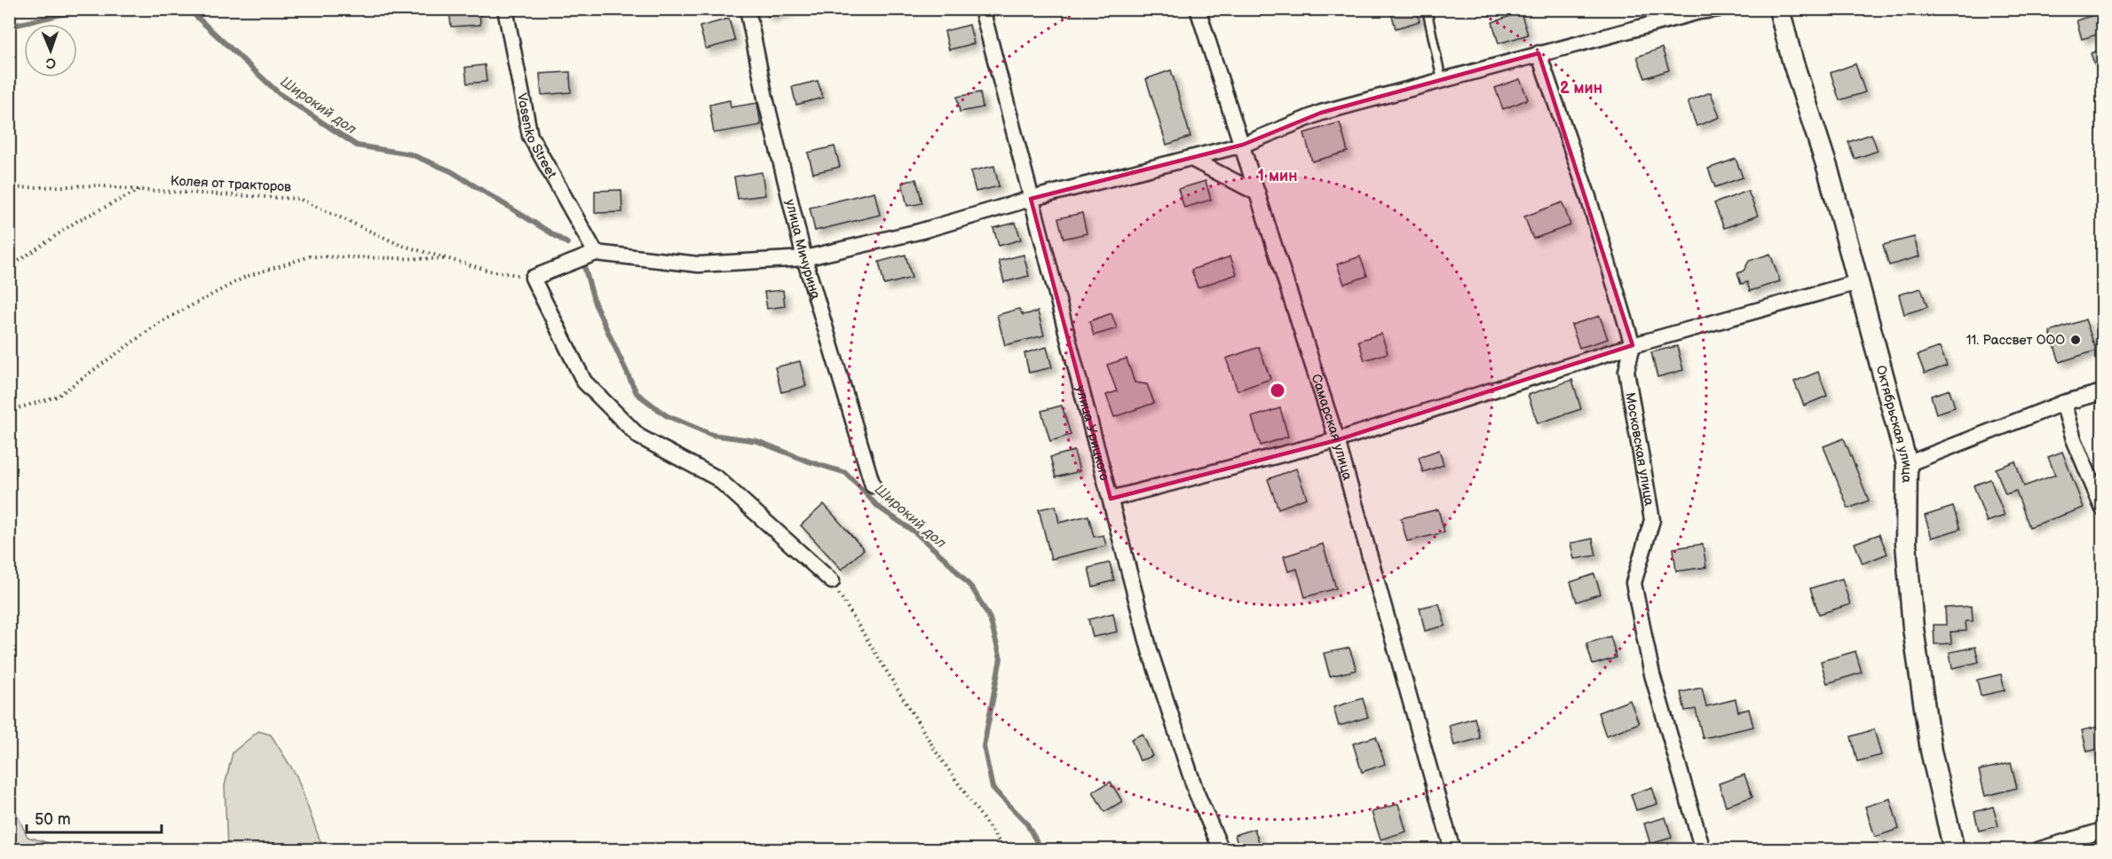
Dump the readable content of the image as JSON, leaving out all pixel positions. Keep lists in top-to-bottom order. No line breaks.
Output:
{"streets":{"main road":["Октябрьская улица"],"street":["Vasenko Street","улица Мичурина","Самарская улица","улица Урицкого","Московская улица"],"path":["Колея от тракторов"]},"water":["Широкий дол"],"places":["11. Рассвет ООО"],"scale_bar":"50 m","north":"bottom","rings":["2 мин","1 мин"]}
